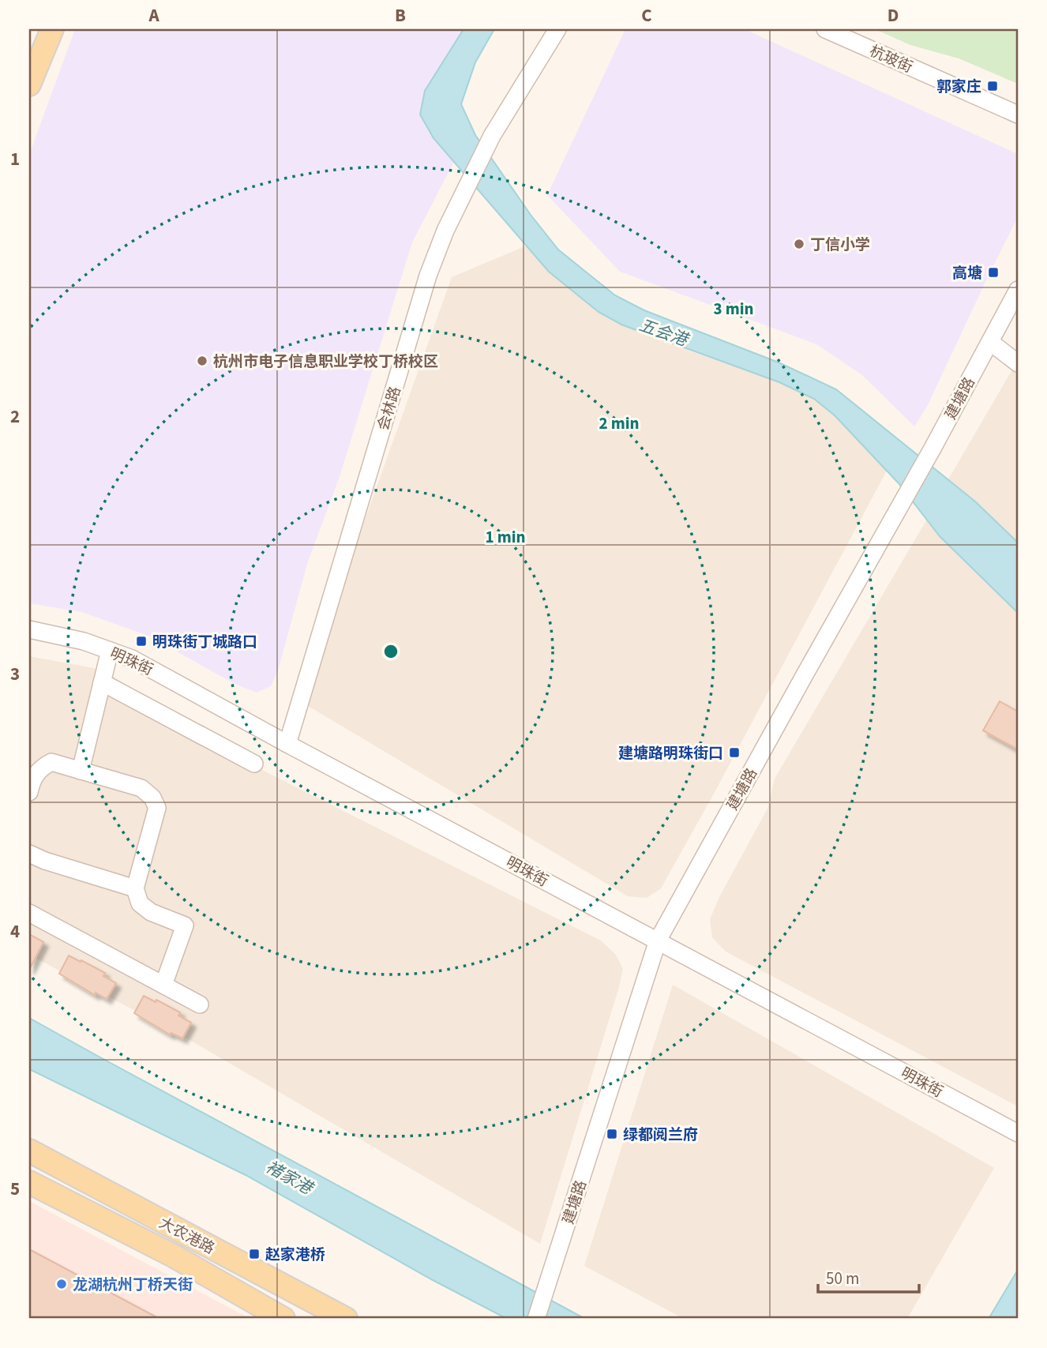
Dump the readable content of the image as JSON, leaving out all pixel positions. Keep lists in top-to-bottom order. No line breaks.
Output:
{"streets":{"main road":["大农港路"],"street":["杭玻街","建塘路","会林路","明珠街"]},"crossings":[["建塘路","明珠街"],["会林路","明珠街"]],"water":["五会港","褚家港"],"places":{"transit":["郭家庄","高塘","明珠街丁城路口","建塘路明珠街口","绿都阅兰府","赵家港桥"],"other":["丁信小学","杭州市电子信息职业学校丁桥校区","龙湖杭州丁桥天街"]},"scale_bar":"50 m","grid":{"columns":["A","B","C","D"],"rows":["1","2","3","4","5"]},"rings":["3 min","2 min","1 min"]}
